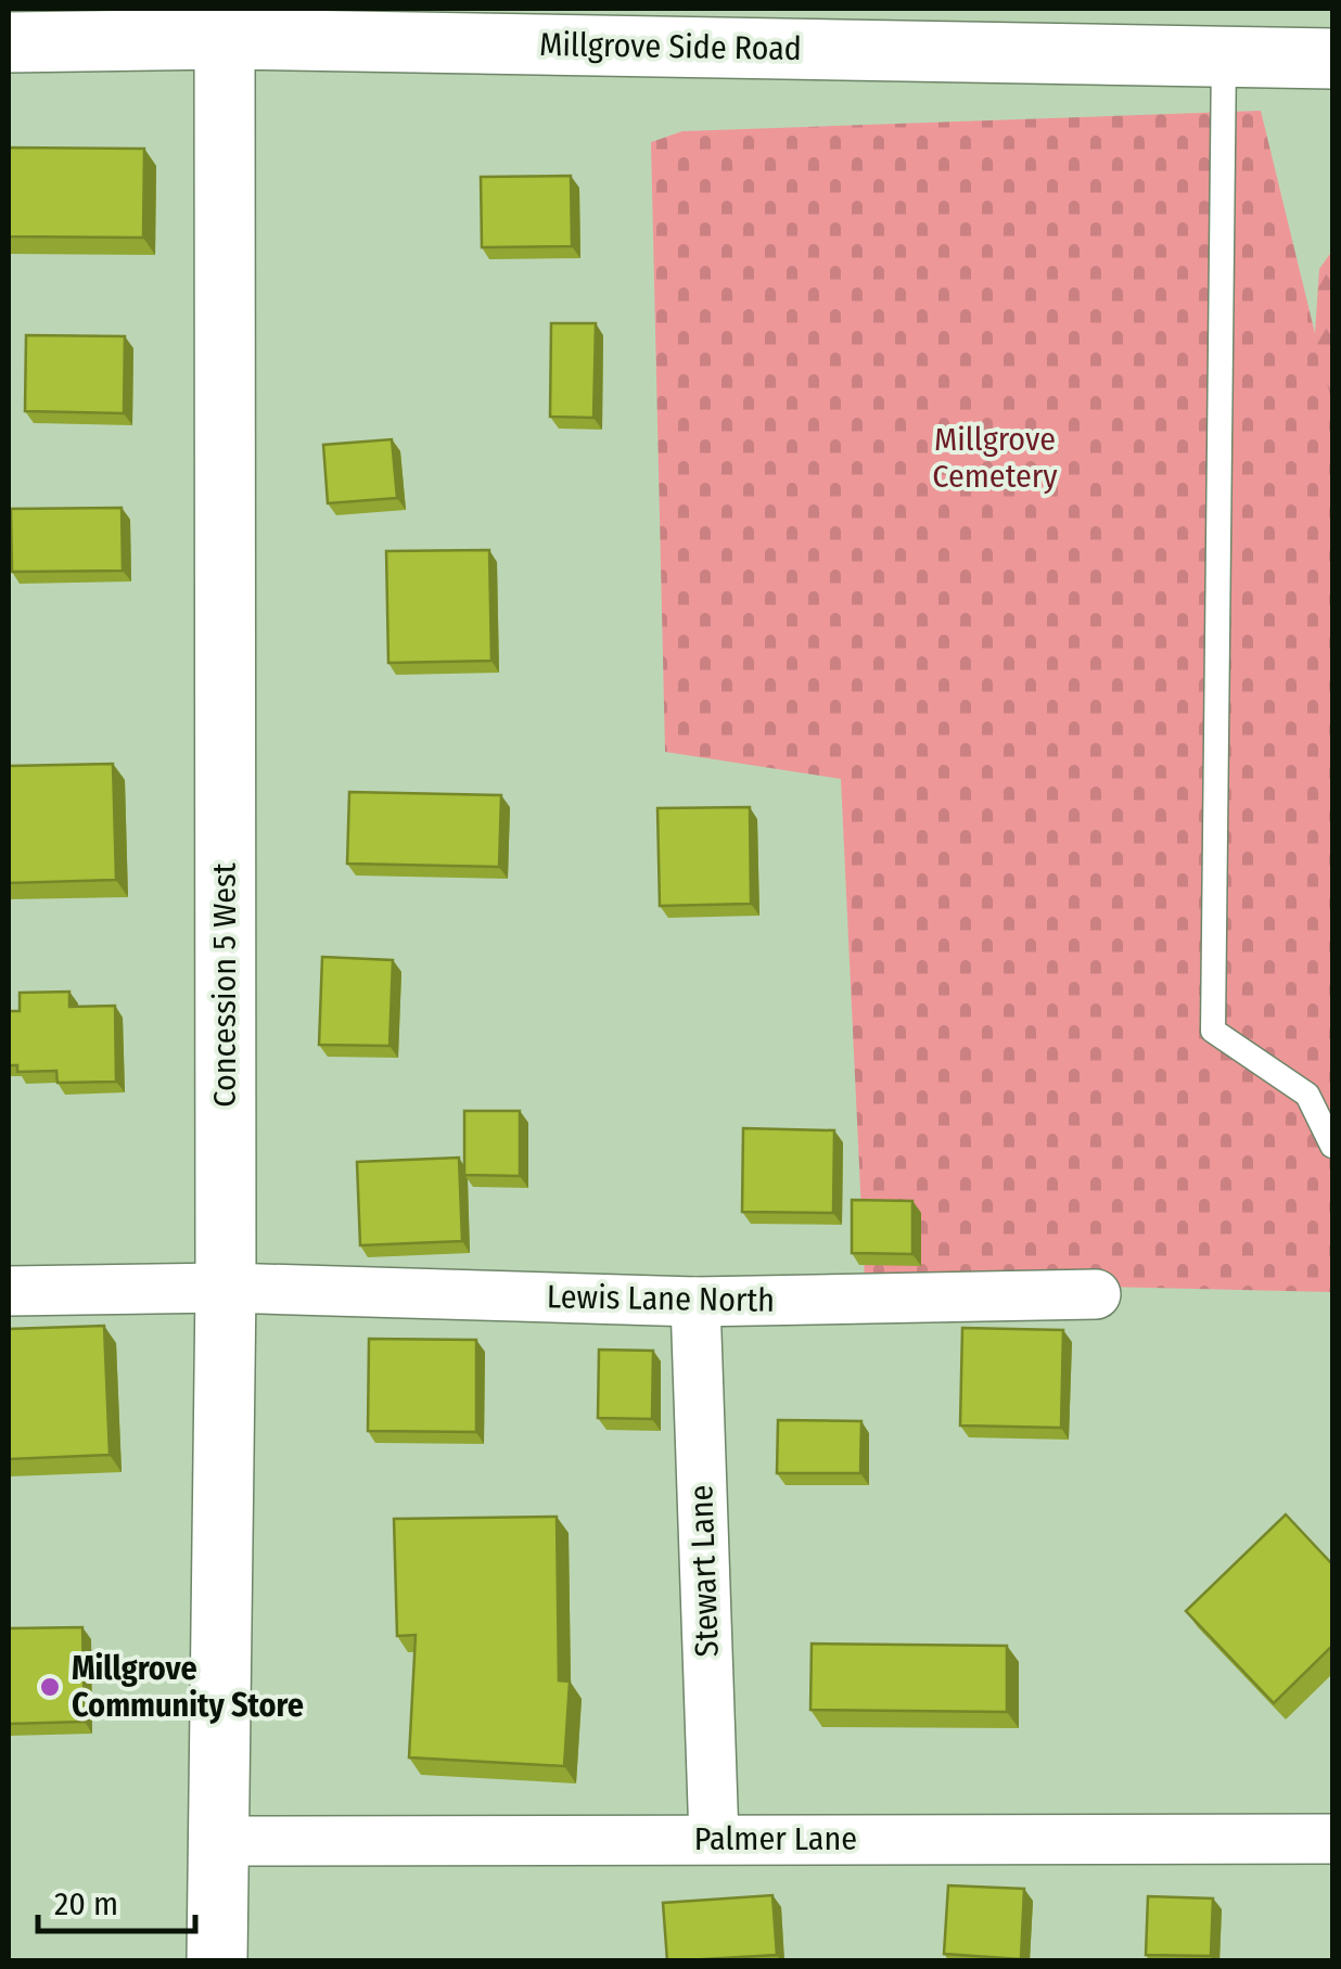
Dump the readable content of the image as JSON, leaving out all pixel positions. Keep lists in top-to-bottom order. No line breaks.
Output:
{"streets":{"main road":["Millgrove Side Road","Concession 5 West"],"street":["Lewis Lane North","Stewart Lane","Palmer Lane"]},"crossings":[["Millgrove Side Road","Concession 5 West"],["Concession 5 West","Lewis Lane North"],["Concession 5 West","Palmer Lane"],["Lewis Lane North","Stewart Lane"],["Stewart Lane","Palmer Lane"]],"parks":["Millgrove Cemetery"],"places":["Millgrove Community Store"],"scale_bar":"20 m"}
